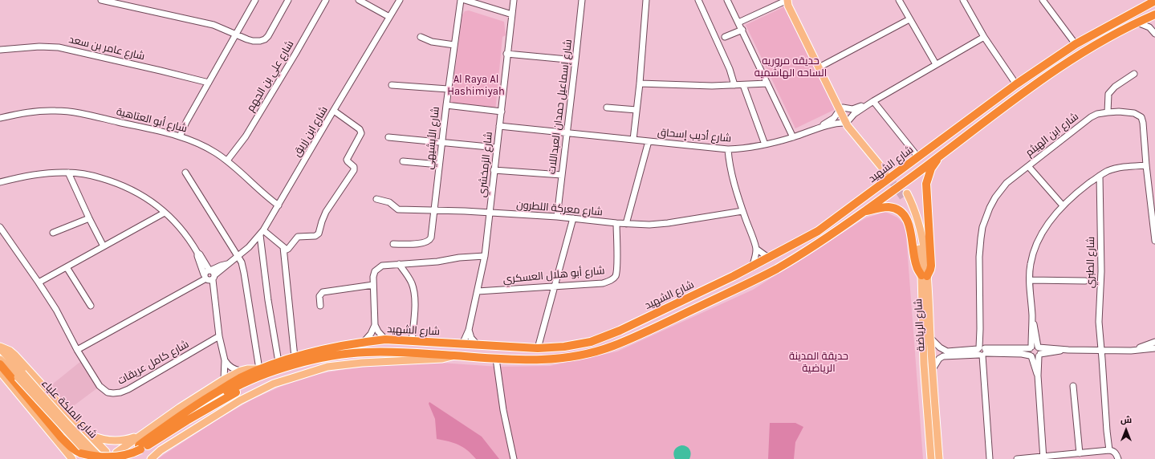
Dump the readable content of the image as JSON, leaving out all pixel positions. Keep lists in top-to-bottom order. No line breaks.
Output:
{"streets":{"highway":["شارع الشهيد"],"main road":["شارع الرياضة","شارع الملكة علياء"],"street":["شارع عامر بن سعد","شارع علي بن الجهم","شارع إسماعيل حمدان العبداللات","شارع أبو العتاهية","شارع ابن زريق","شارع ابن الهيثم","شارع أديب إسحاق","شارع الأبشيهي","شارع الزمخشري","شارع معركة اللطرون","شارع الطبري","شارع أبو هلال العسكري","شارع كامل عريقات"]},"crossings":[["شارع علي بن الجهم","شارع أبو العتاهية"],["شارع إسماعيل حمدان العبداللات","شارع أديب إسحاق"],["شارع إسماعيل حمدان العبداللات","شارع معركة اللطرون"],["شارع أبو العتاهية","شارع ابن زريق"],["شارع أديب إسحاق","شارع الزمخشري"],["شارع الأبشيهي","شارع معركة اللطرون"],["شارع الزمخشري","شارع الشهيد"],["شارع الزمخشري","شارع معركة اللطرون"],["شارع الزمخشري","شارع أبو هلال العسكري"],["شارع معركة اللطرون","شارع أبو هلال العسكري"]],"parks":["حديقه مروريه الساحه الهاشميه","Al Raya Al Hashimiyah","حديقة المدينة الرياضية"],"north":"top"}
